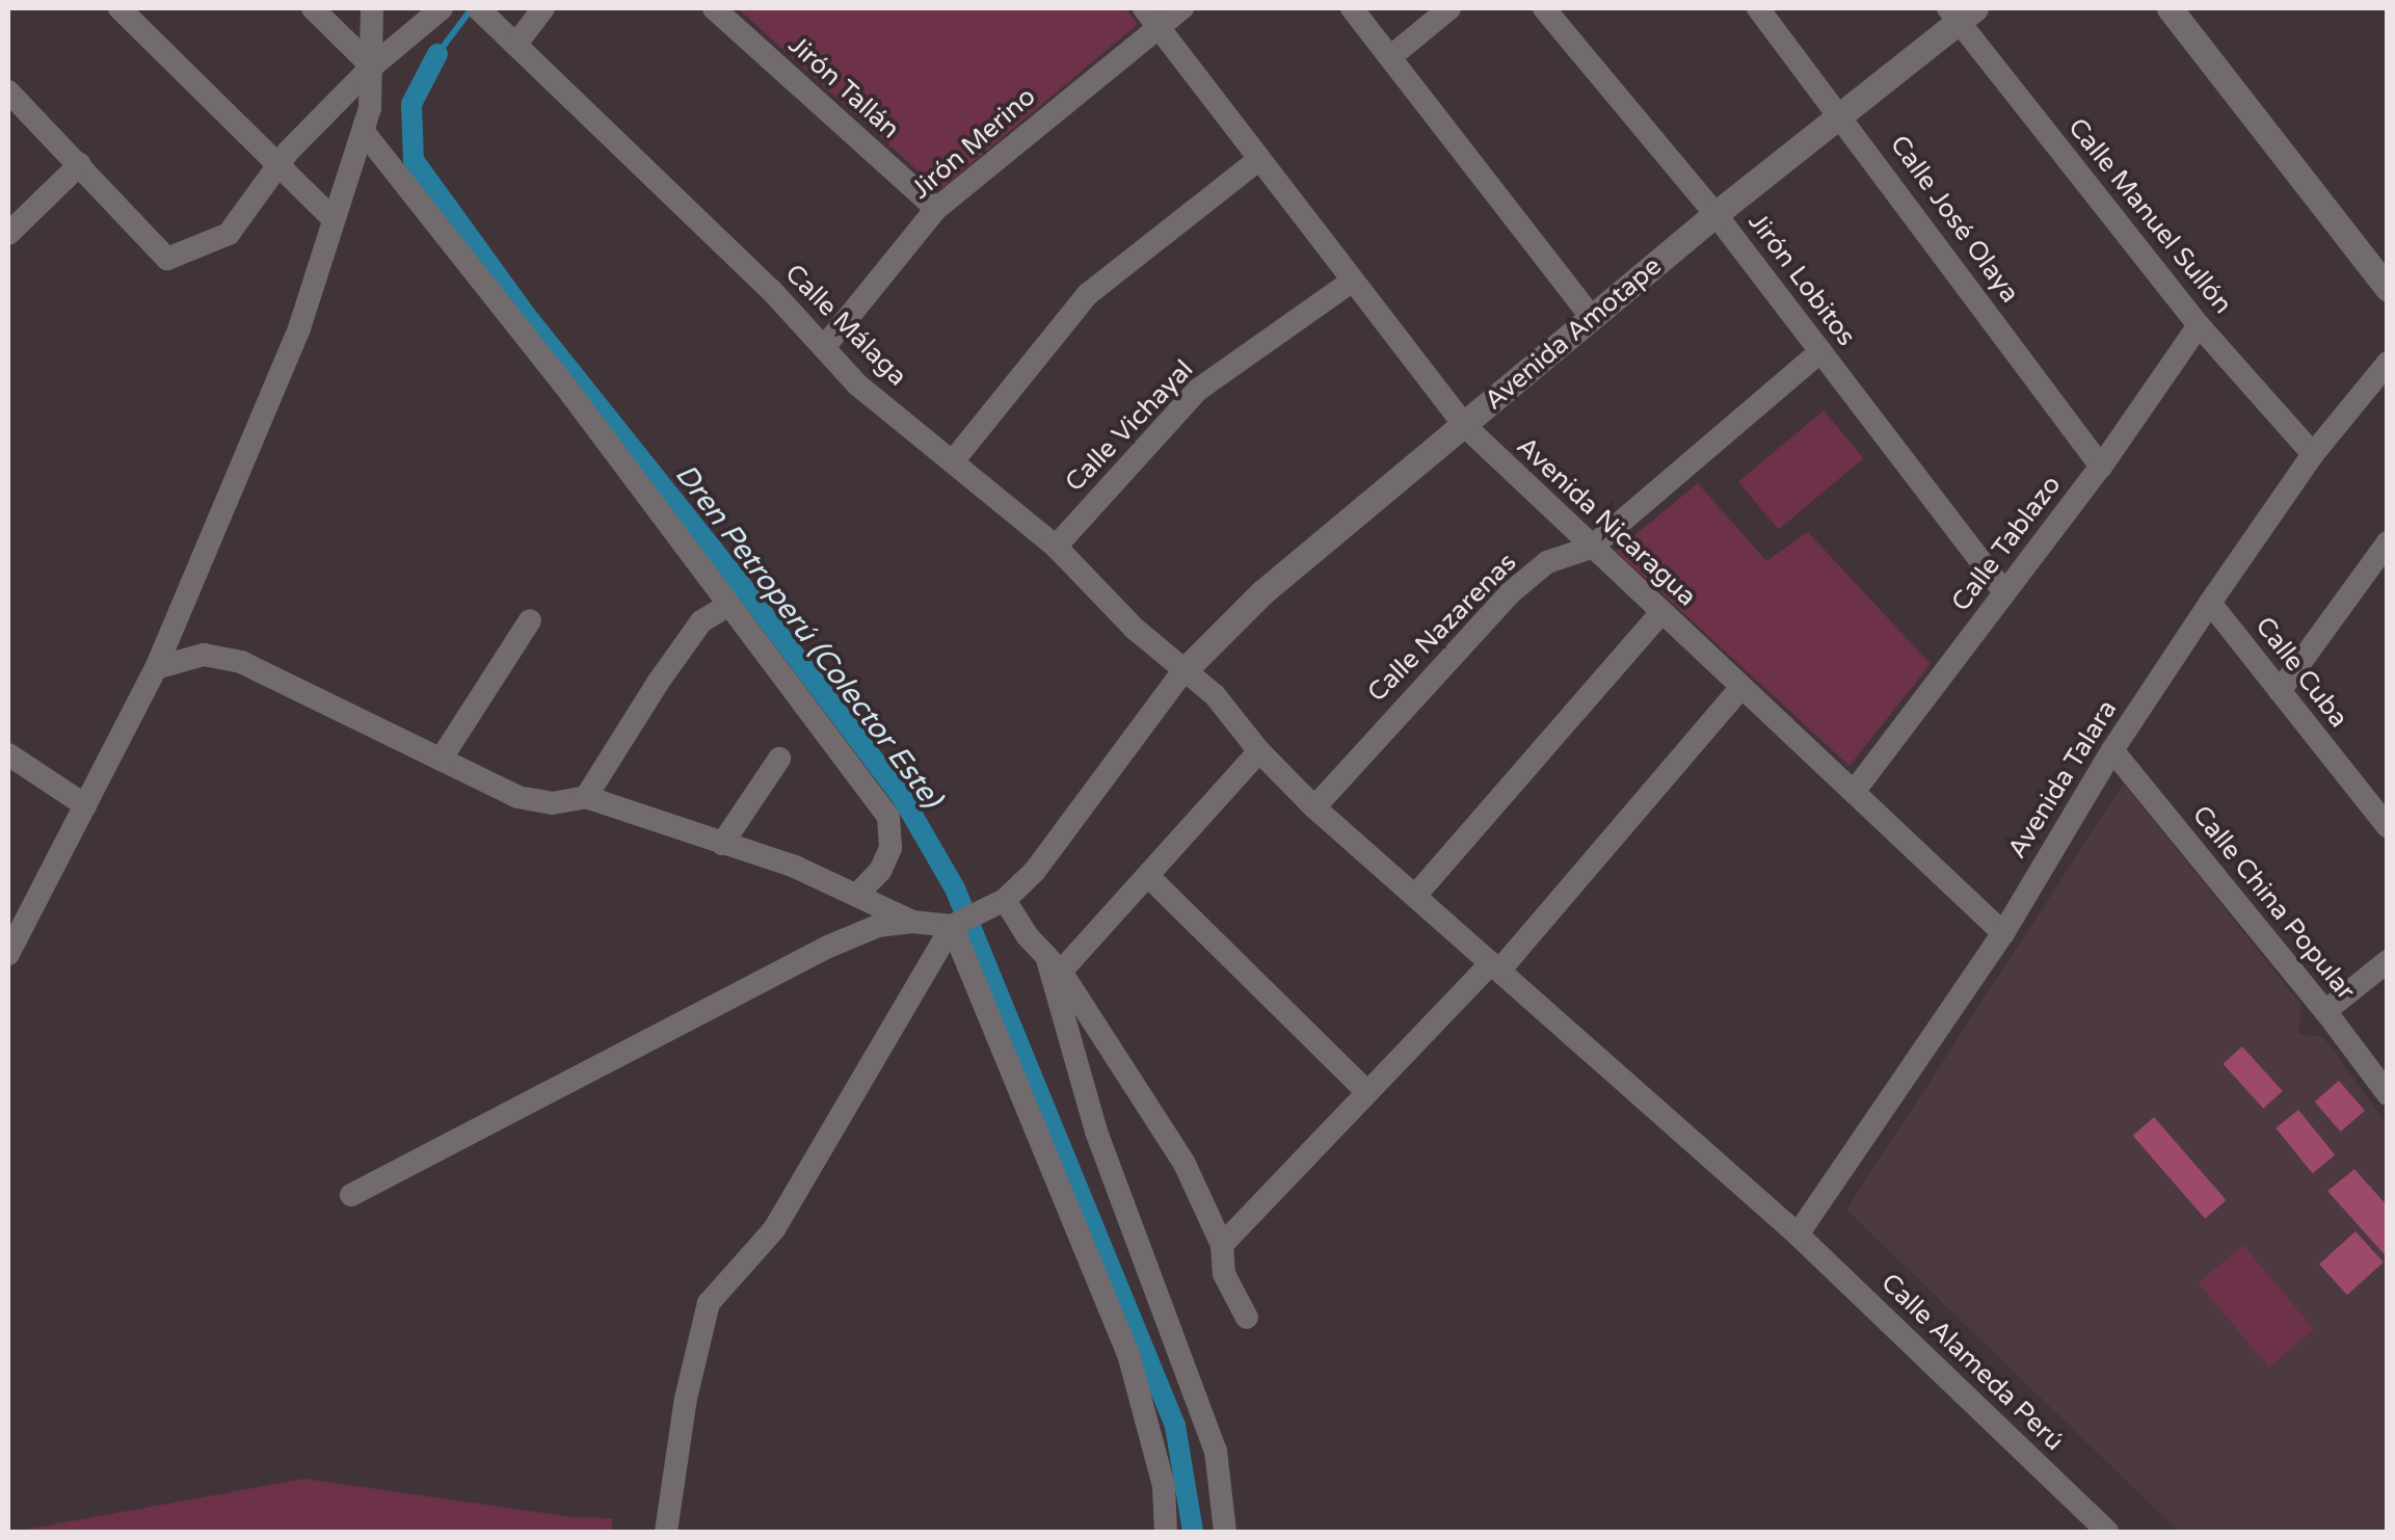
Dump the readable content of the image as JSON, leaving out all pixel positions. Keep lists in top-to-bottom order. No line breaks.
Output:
{"streets":{"street":["Jirón Tallán","Jirón Merino","Calle Manuel Sullón","Calle José Olaya","Jirón Lobitos","Calle Málaga","Avenida Amotape","Calle Vichayal","Avenida Nicaragua","Calle Tablazo","Calle Nazarenas","Calle Cuba","Avenida Talara","Calle China Popular","Calle Alameda Perú"]},"crossings":[["Jirón Tallán","Jirón Merino"],["Jirón Merino","Calle Málaga"],["Jirón Merino","Avenida Nicaragua"],["Calle Manuel Sullón","Avenida Amotape"],["Calle Manuel Sullón","Calle Tablazo"],["Calle Manuel Sullón","Avenida Talara"],["Calle José Olaya","Avenida Amotape"],["Calle José Olaya","Calle Tablazo"],["Jirón Lobitos","Avenida Amotape"],["Jirón Lobitos","Calle Tablazo"],["Jirón Lobitos","Calle Nazarenas"],["Calle Málaga","Avenida Amotape"],["Calle Málaga","Calle Vichayal"],["Calle Málaga","Calle Nazarenas"],["Calle Málaga","Calle Alameda Perú"],["Avenida Amotape","Avenida Nicaragua"],["Calle Vichayal","Avenida Nicaragua"],["Avenida Nicaragua","Calle Tablazo"],["Avenida Nicaragua","Calle Nazarenas"],["Avenida Nicaragua","Avenida Talara"],["Calle Cuba","Avenida Talara"],["Avenida Talara","Calle China Popular"],["Avenida Talara","Calle Alameda Perú"]],"water":["Dren Petroperú (Colector Este)"]}
